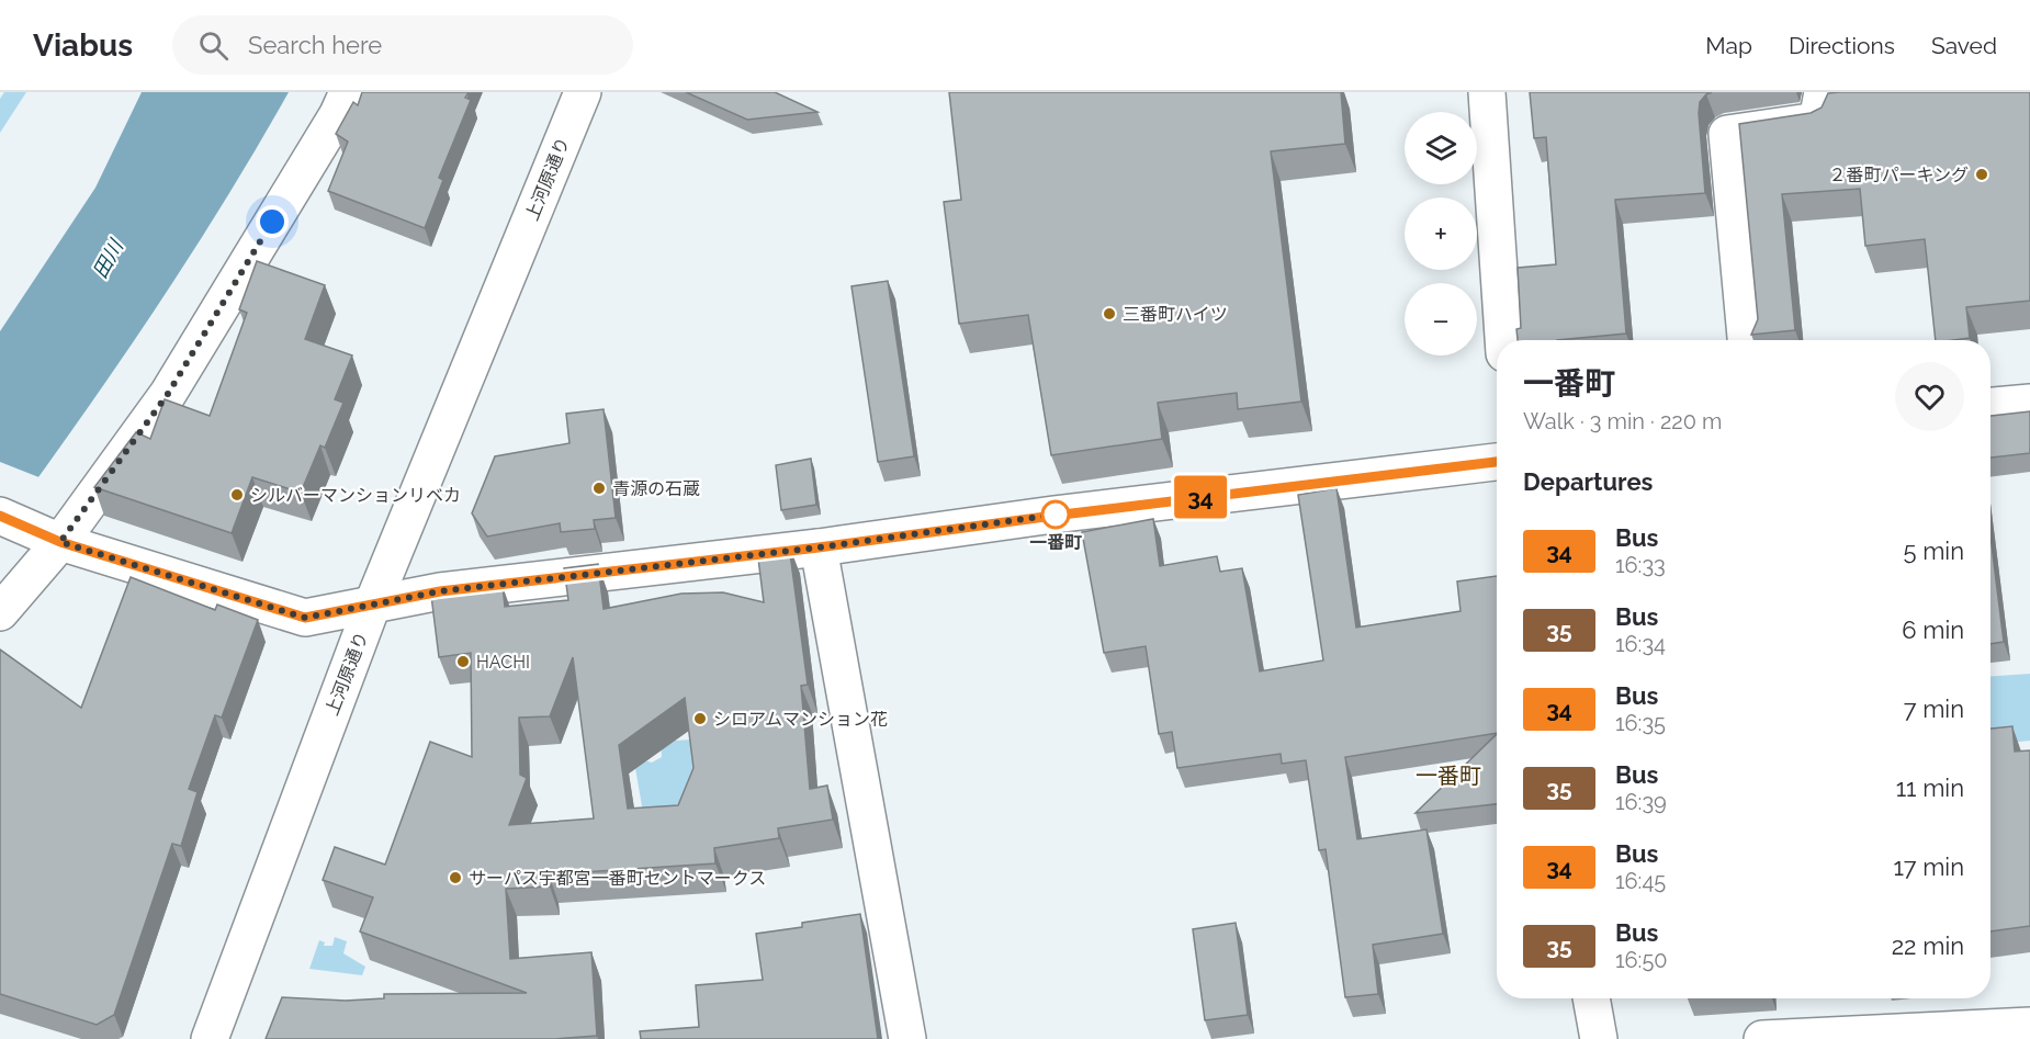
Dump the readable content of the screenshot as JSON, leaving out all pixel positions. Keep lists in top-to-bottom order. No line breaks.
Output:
{"streets":{"street":["上河原通り"]},"districts":["一番町"],"water":["田川"],"places":["２番町パーキング","三番町ハイツ","青源の石蔵","シルバーマンションリベカ","一番町","HACHI","シロアムマンション花","サーパス宇都宮一番町セントマークス"],"lines":["bus line 34"],"page":{"header":"Viabus","search":"Search here","nav":["Map","Directions","Saved"],"on_map":"34","map_buttons":["+","−"],"heading":[["一番町","Walk · 3 min · 220 m"],"Departures"],"list":[{"mark":"34","name":"Bus","note":"16:33","value":"5 min"},{"mark":"35","name":"Bus","note":"16:34","value":"6 min"},{"mark":"34","name":"Bus","note":"16:35","value":"7 min"},{"mark":"35","name":"Bus","note":"16:39","value":"11 min"},{"mark":"34","name":"Bus","note":"16:45","value":"17 min"},{"mark":"35","name":"Bus","note":"16:50","value":"22 min"}]}}
